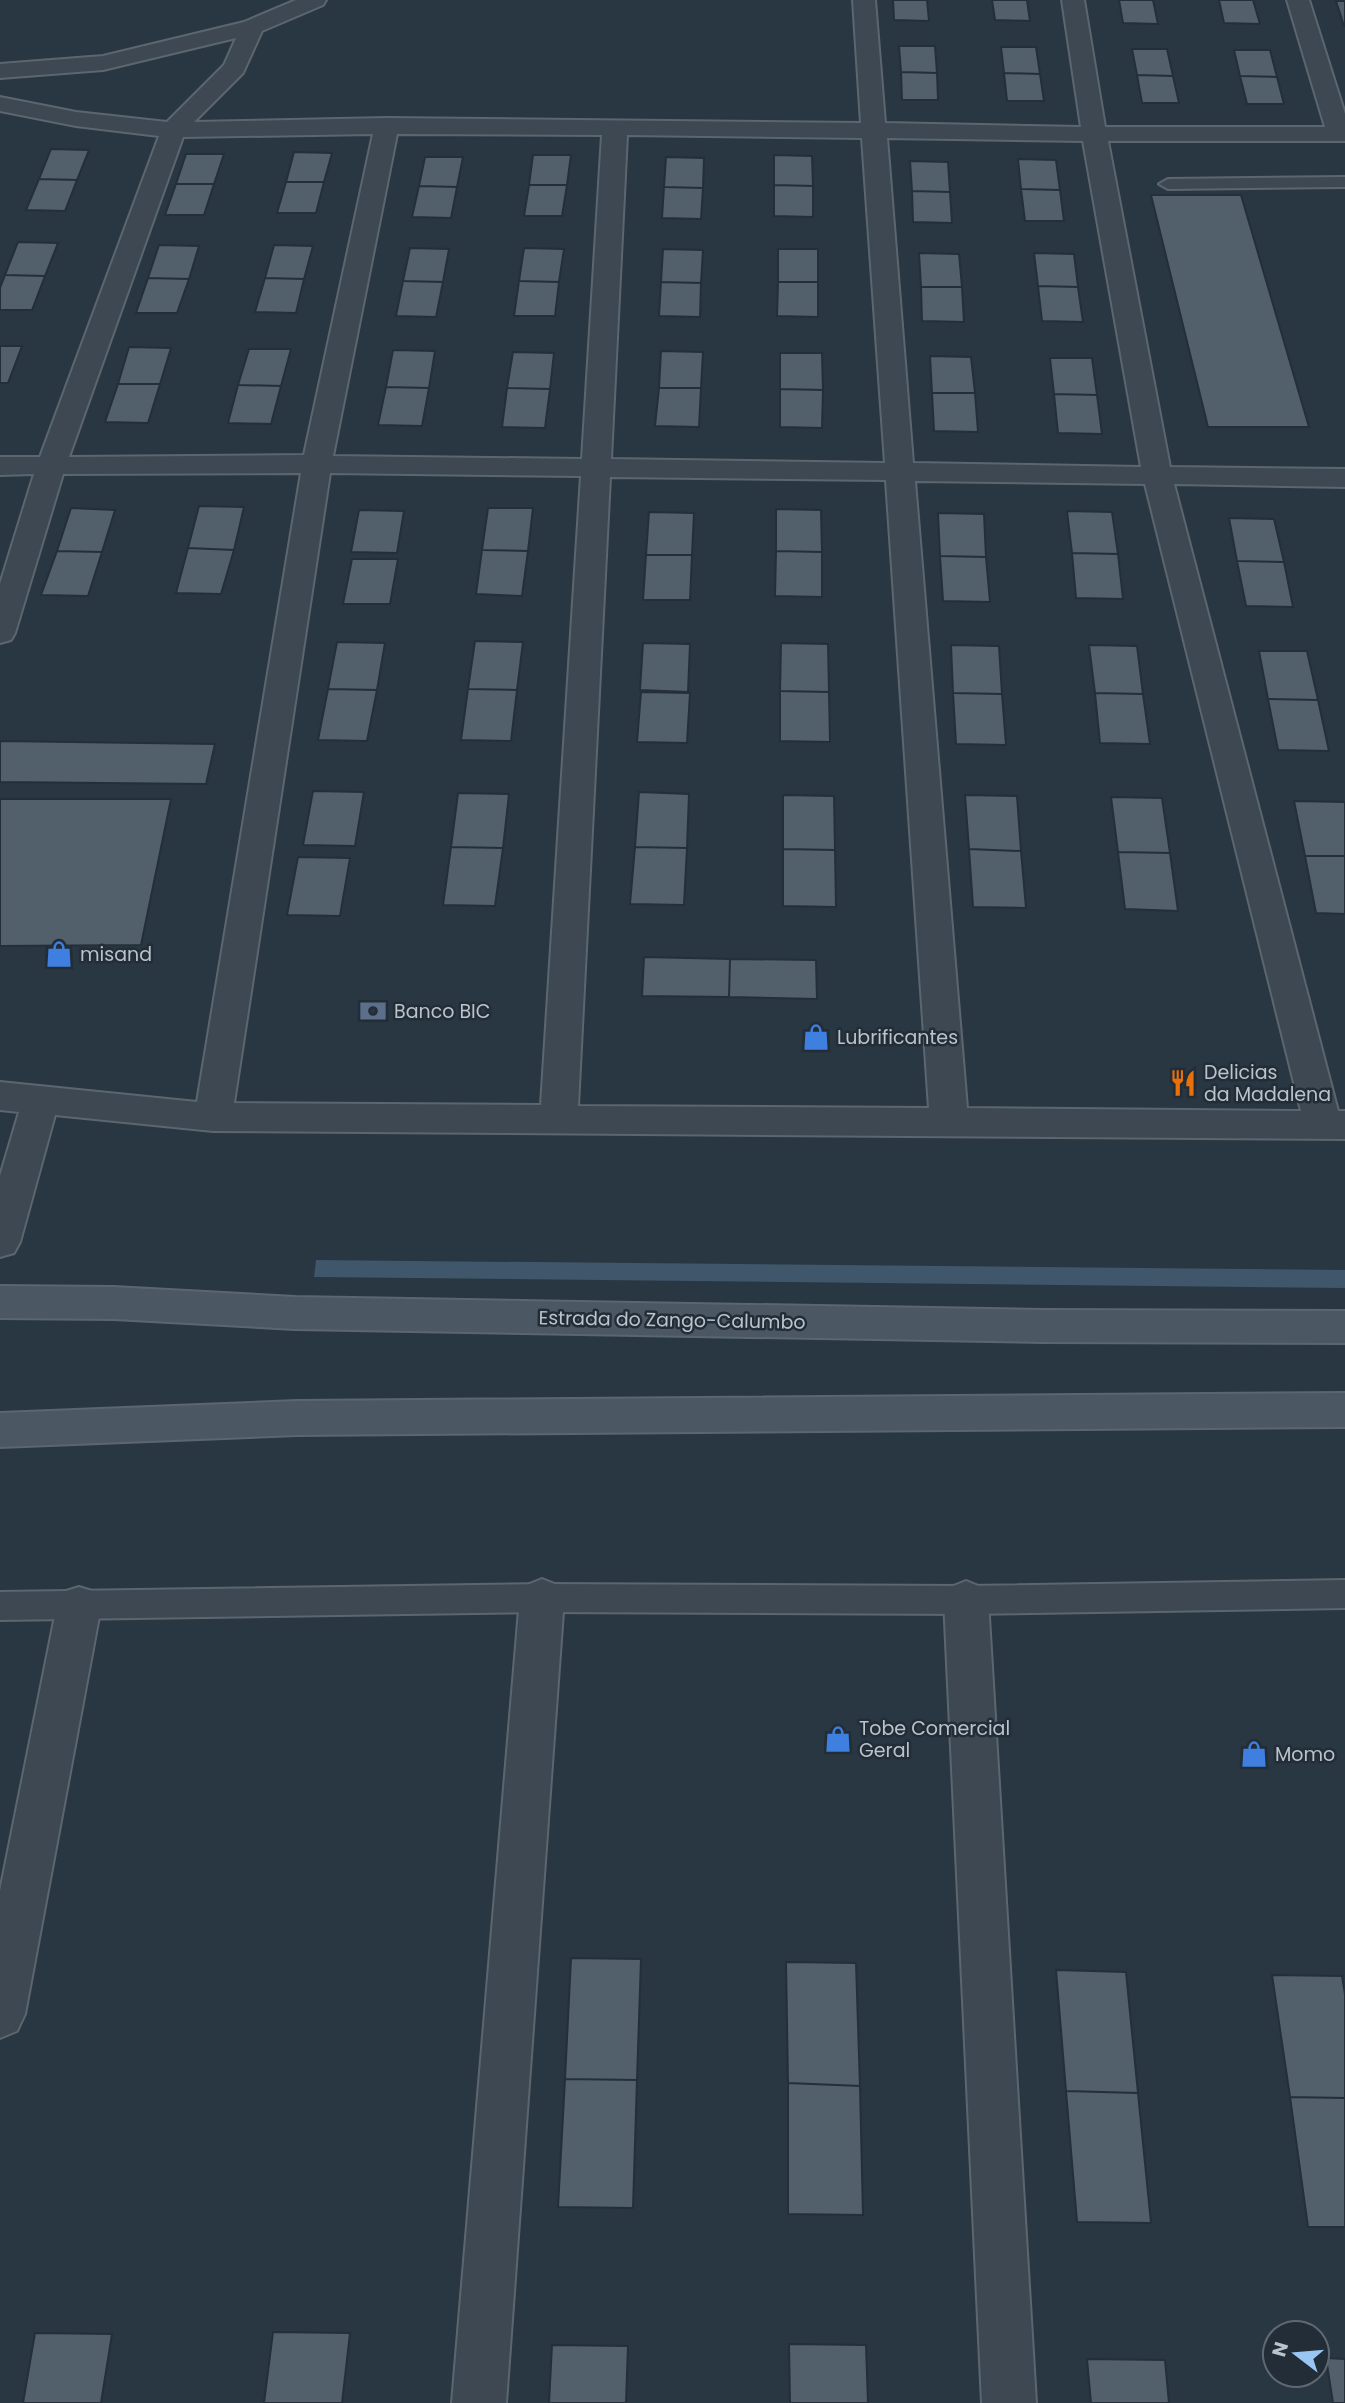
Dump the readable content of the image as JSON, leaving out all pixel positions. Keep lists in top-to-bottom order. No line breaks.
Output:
{"streets":{"main road":["Estrada do Zango-Calumbo"]},"places":{"shop":["misand","Lubrificantes","Tobe Comercial Geral","Momo"],"bank":["Banco BIC"],"restaurant":["Delicias da Madalena"]},"north":"left"}
